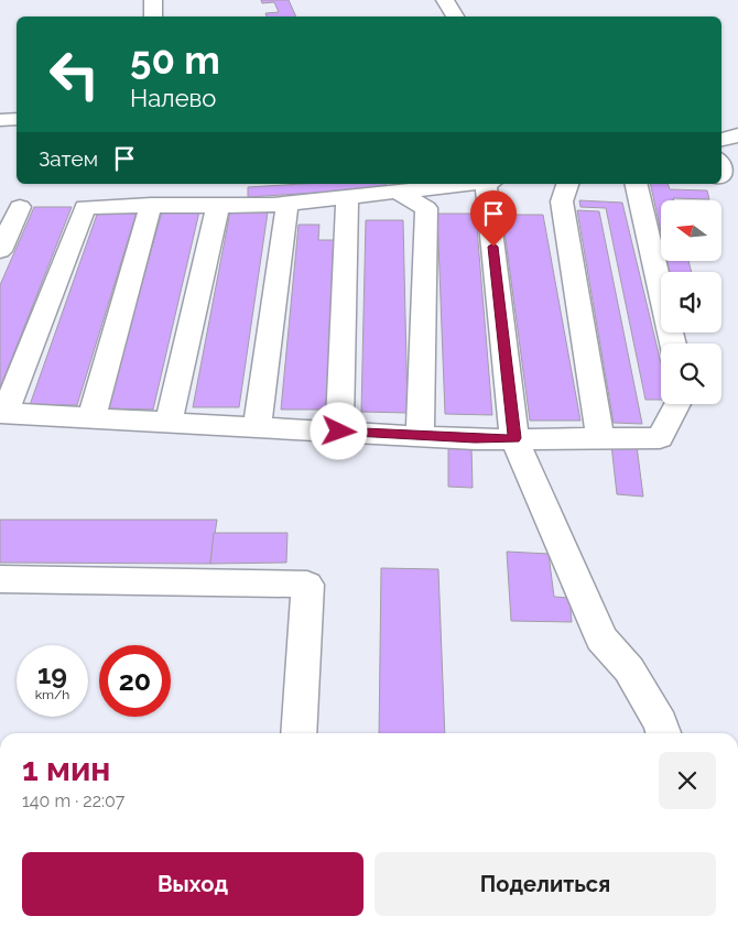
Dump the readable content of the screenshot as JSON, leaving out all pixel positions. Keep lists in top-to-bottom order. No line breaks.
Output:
{"north":"left","page":{"turn":["50 m","Налево"],"then":"Затем","speed":"19 km/h","limit":"20","heading":["1 мин","140 m · 22:07"],"buttons":["Выход","Поделиться"]}}
